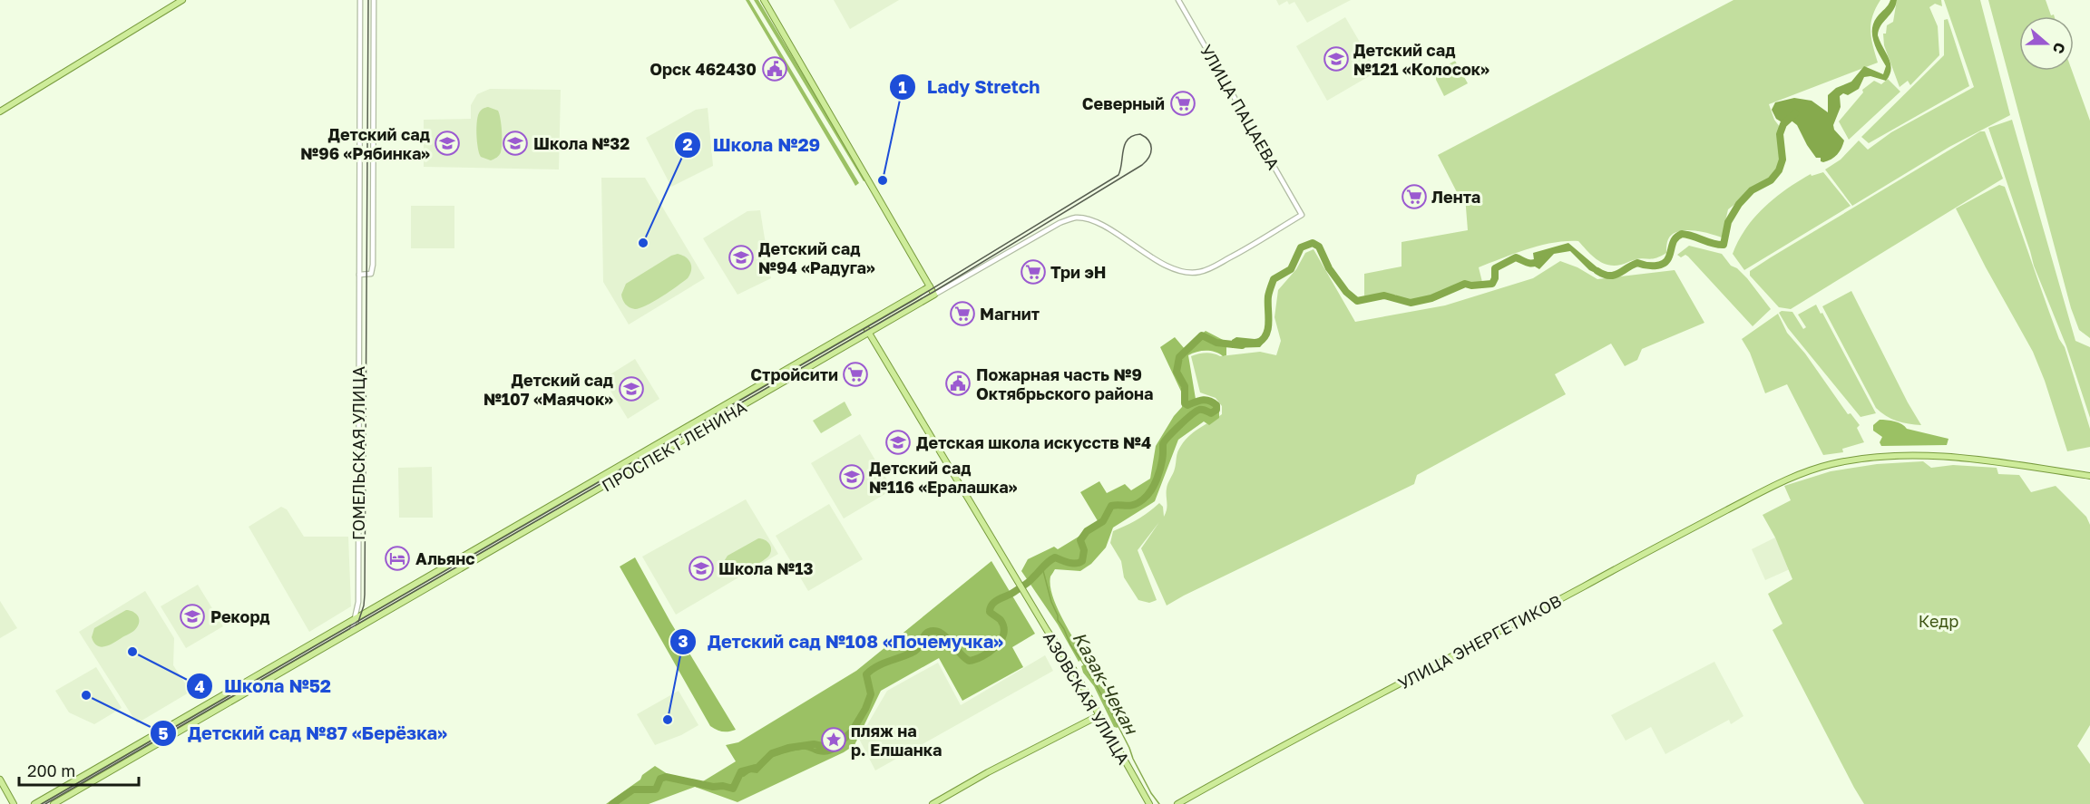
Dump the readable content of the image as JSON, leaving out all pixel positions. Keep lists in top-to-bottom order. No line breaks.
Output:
{"streets":{"main road":["ПРОСПЕКТ ЛЕНИНА","УЛИЦА ЭНЕРГЕТИКОВ","АЗОВСКАЯ УЛИЦА"],"street":["УЛИЦА ПАЦАЕВА","ГОМЕЛЬСКАЯ УЛИЦА"]},"crossings":[["УЛИЦА ПАЦАЕВА","ПРОСПЕКТ ЛЕНИНА"],["ПРОСПЕКТ ЛЕНИНА","ГОМЕЛЬСКАЯ УЛИЦА"],["ПРОСПЕКТ ЛЕНИНА","АЗОВСКАЯ УЛИЦА"]],"water":["Казак-Чекан"],"parks":["Кедр"],"places":{"school or university":["Детский сад №121 «Колосок»","Детский сад №96 «Рябинка»","Школа №32","Детский сад №94 «Радуга»","Детский сад №107 «Маячок»","Детская школа искусств №4","Детский сад №116 «Ералашка»","Школа №13","Рекорд"],"public building":["Орск 462430","Пожарная часть №9 Октябрьского района"],"supermarket":["Северный","Лента","Три эН","Магнит","Стройсити"],"other":["Lady Stretch","Школа №29","Школа №52","Детский сад №87 «Берёзка»","Детский сад №108 «Почемучка»"],"hotel":["Альянс"],"place":["пляж на р. Елшанка"]},"scale_bar":"200 m","north":"right"}
